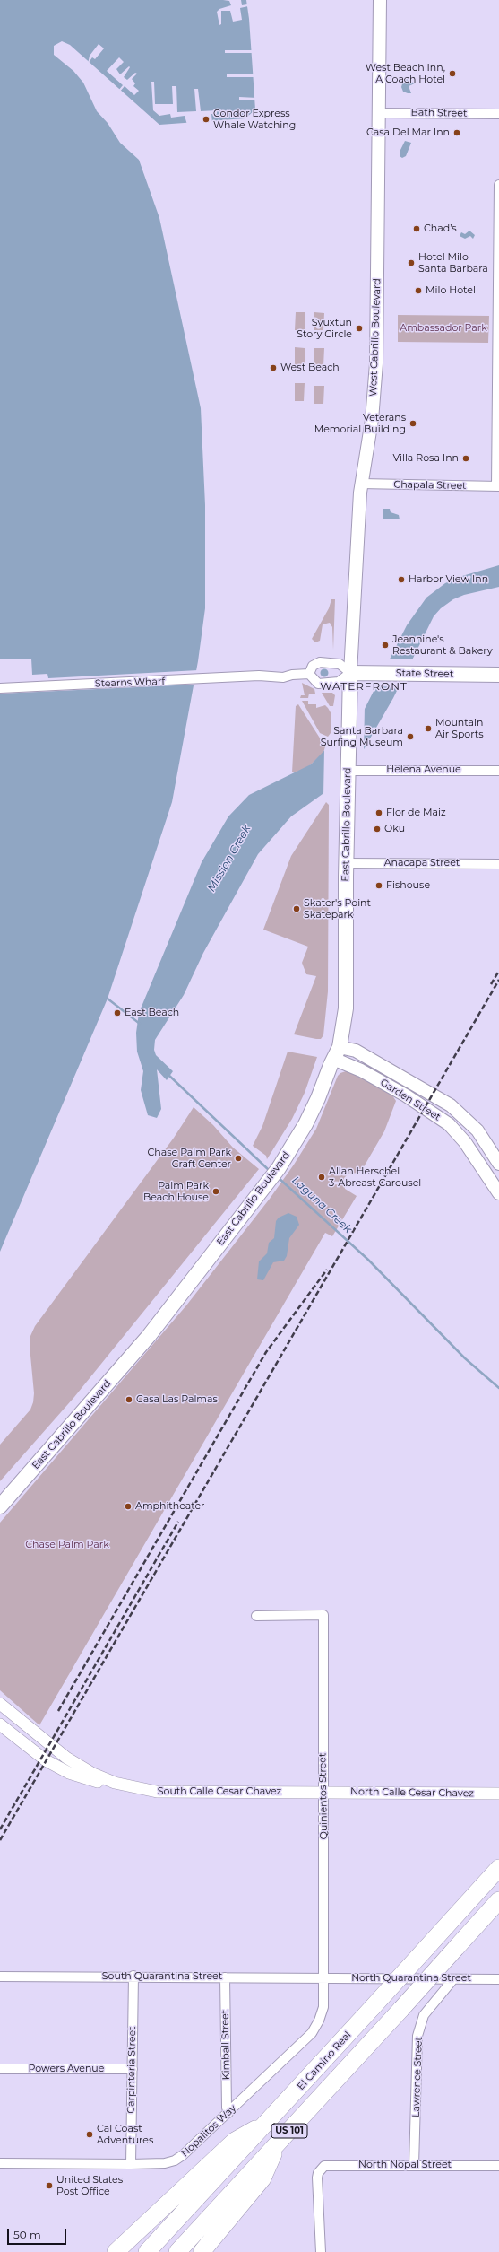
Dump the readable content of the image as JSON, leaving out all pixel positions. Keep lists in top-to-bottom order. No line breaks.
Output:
{"streets":{"highway":["El Camino Real","US 101"],"main road":["West Cabrillo Boulevard","State Street","East Cabrillo Boulevard","Garden Street"],"street":["Bath Street","Chapala Street","Stearns Wharf","Helena Avenue","Anacapa Street","South Calle Cesar Chavez","North Calle Cesar Chavez","Quinientos Street","South Quarantina Street","North Quarantina Street","Kimball Street","Powers Avenue","Carpinteria Street","Lawrence Street","Nopalitos Way","North Nopal Street"]},"crossings":[["Bath Street","West Cabrillo Boulevard"],["West Cabrillo Boulevard","Chapala Street"],["West Cabrillo Boulevard","State Street"],["West Cabrillo Boulevard","East Cabrillo Boulevard"],["State Street","East Cabrillo Boulevard"],["Helena Avenue","East Cabrillo Boulevard"],["East Cabrillo Boulevard","Anacapa Street"],["East Cabrillo Boulevard","Garden Street"],["South Calle Cesar Chavez","North Calle Cesar Chavez"],["South Calle Cesar Chavez","Quinientos Street"],["North Calle Cesar Chavez","Quinientos Street"],["Quinientos Street","South Quarantina Street"],["Quinientos Street","North Quarantina Street"],["Quinientos Street","Nopalitos Way"],["South Quarantina Street","North Quarantina Street"],["South Quarantina Street","Kimball Street"],["South Quarantina Street","Carpinteria Street"],["South Quarantina Street","Nopalitos Way"],["North Quarantina Street","Lawrence Street"],["North Quarantina Street","Nopalitos Way"],["Kimball Street","Nopalitos Way"],["Powers Avenue","Carpinteria Street"],["Carpinteria Street","Nopalitos Way"],["Lawrence Street","North Nopal Street"]],"districts":["WATERFRONT"],"water":["Mission Creek","Laguna Creek"],"parks":["Ambassador Park","Chase Palm Park"],"places":["West Beach Inn, A Coach Hotel","Condor Express Whale Watching","Casa Del Mar Inn","Chad’s","Hotel Milo Santa Barbara","Milo Hotel","Syuxtun Story Circle","West Beach","Veterans Memorial Building","Villa Rosa Inn","Harbor View Inn","Jeannine's Restaurant & Bakery","Mountain Air Sports","Santa Barbara Surfing Museum","Flor de Maiz","Oku","Fishouse","Skater's Point Skatepark","East Beach","Chase Palm Park Craft Center","Allan Herschel 3-Abreast Carousel","Palm Park Beach House","Casa Las Palmas","Amphitheater","Cal Coast Adventures","United States Post Office"],"scale_bar":"50 m"}
